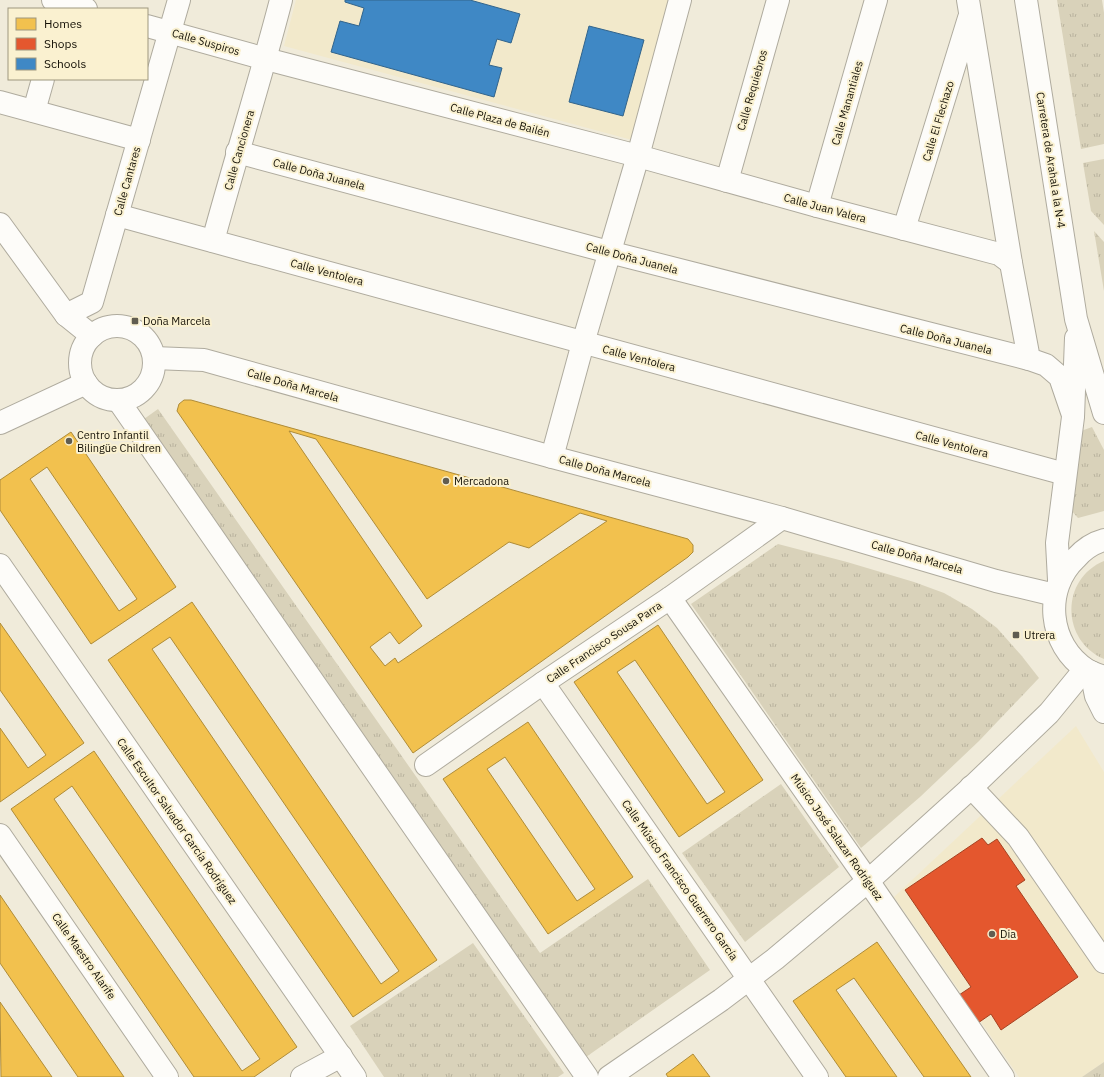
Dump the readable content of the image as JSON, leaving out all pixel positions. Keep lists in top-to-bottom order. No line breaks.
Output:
{"streets":{"street":["Calle Suspiros","Calle Requiebros","Calle Manantiales","Calle Plaza de Bailén","Calle El Flechazo","Calle Cancionera","Carretera de Arahal a la N-4","Calle Doña Juanela","Calle Cantares","Calle Juan Valera","Calle Ventolera","Calle Doña Marcela","Calle Francisco Sousa Parra","Calle Escultor Salvador García Rodríguez","Músico José Salazar Rodríguez","Calle Músico Francisco Guerrero García","Calle Maestro Alarife"]},"crossings":[["Calle Suspiros","Calle Plaza de Bailén"],["Calle Suspiros","Calle Cancionera"],["Calle Suspiros","Calle Cantares"],["Calle Requiebros","Calle Juan Valera"],["Calle Manantiales","Calle Juan Valera"],["Calle Plaza de Bailén","Calle Cancionera"],["Calle Plaza de Bailén","Calle Juan Valera"],["Calle El Flechazo","Calle Juan Valera"],["Calle Cancionera","Calle Doña Juanela"],["Calle Cancionera","Calle Ventolera"],["Carretera de Arahal a la N-4","Calle Doña Juanela"],["Carretera de Arahal a la N-4","Calle Ventolera"],["Carretera de Arahal a la N-4","Calle Doña Marcela"],["Calle Cantares","Calle Ventolera"],["Calle Doña Marcela","Calle Francisco Sousa Parra"],["Calle Francisco Sousa Parra","Músico José Salazar Rodríguez"],["Calle Francisco Sousa Parra","Calle Músico Francisco Guerrero García"]],"places":{"transit":["Doña Marcela","Utrera"],"other":["Centro Infantil Bilingüe Children","Mercadona","Dia"]},"legend":["Homes","Shops","Schools"]}
